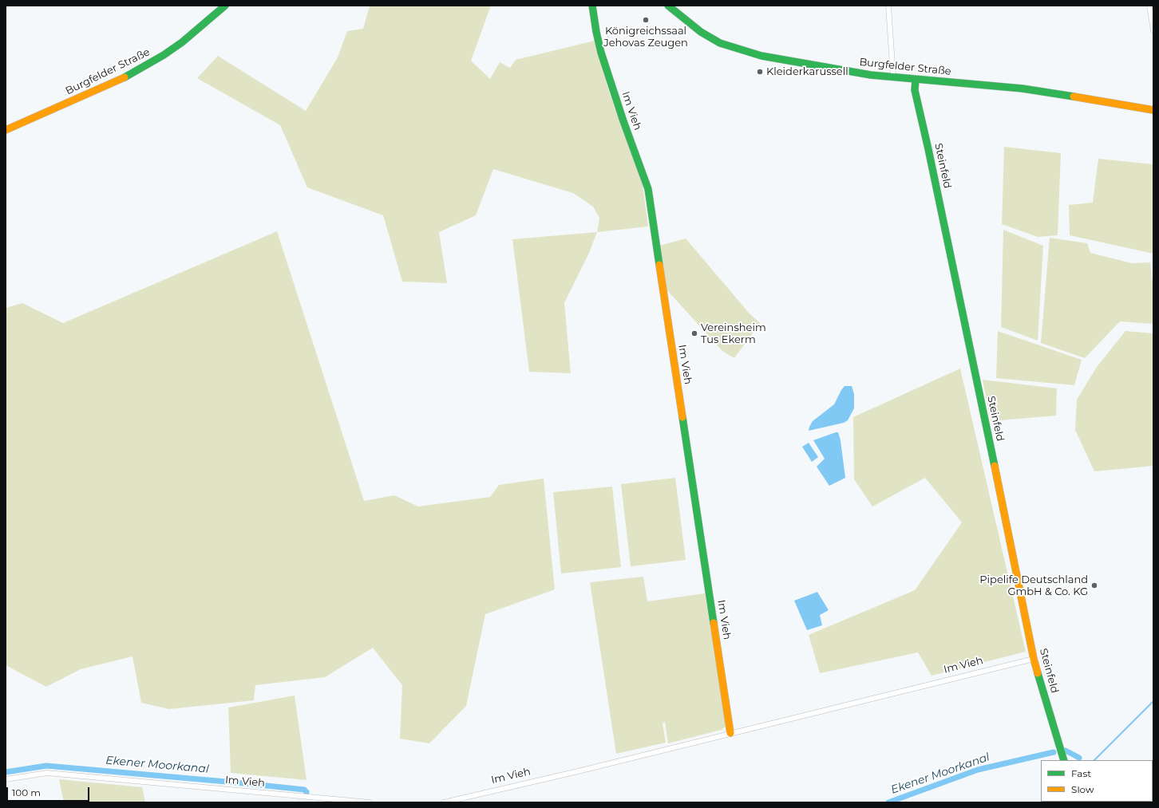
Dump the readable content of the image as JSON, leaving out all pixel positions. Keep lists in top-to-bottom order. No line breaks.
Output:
{"streets":{"street":["Burgfelder Straße","Im Vieh","Steinfeld"]},"crossings":[["Burgfelder Straße","Steinfeld"],["Im Vieh","Steinfeld"]],"water":["Ekener Moorkanal"],"places":["Königreichssaal Jehovas Zeugen","Kleiderkarussell","Vereinsheim Tus Ekerm","Pipelife Deutschland GmbH & Co. KG"],"legend":["Fast","Slow"],"scale_bar":"100 m"}
